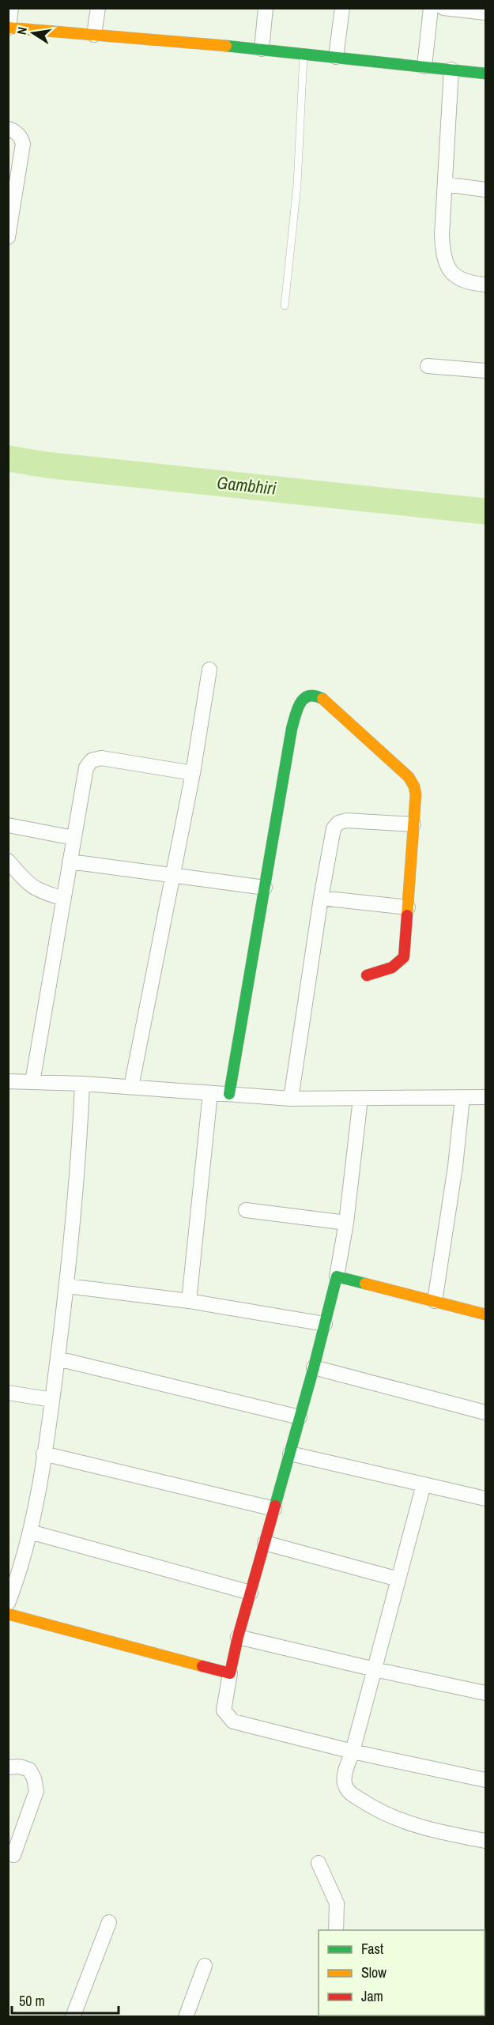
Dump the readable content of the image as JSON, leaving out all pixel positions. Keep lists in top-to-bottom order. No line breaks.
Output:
{"water":["Gambhiri"],"legend":["Fast","Slow","Jam"],"scale_bar":"50 m","north":"left"}
